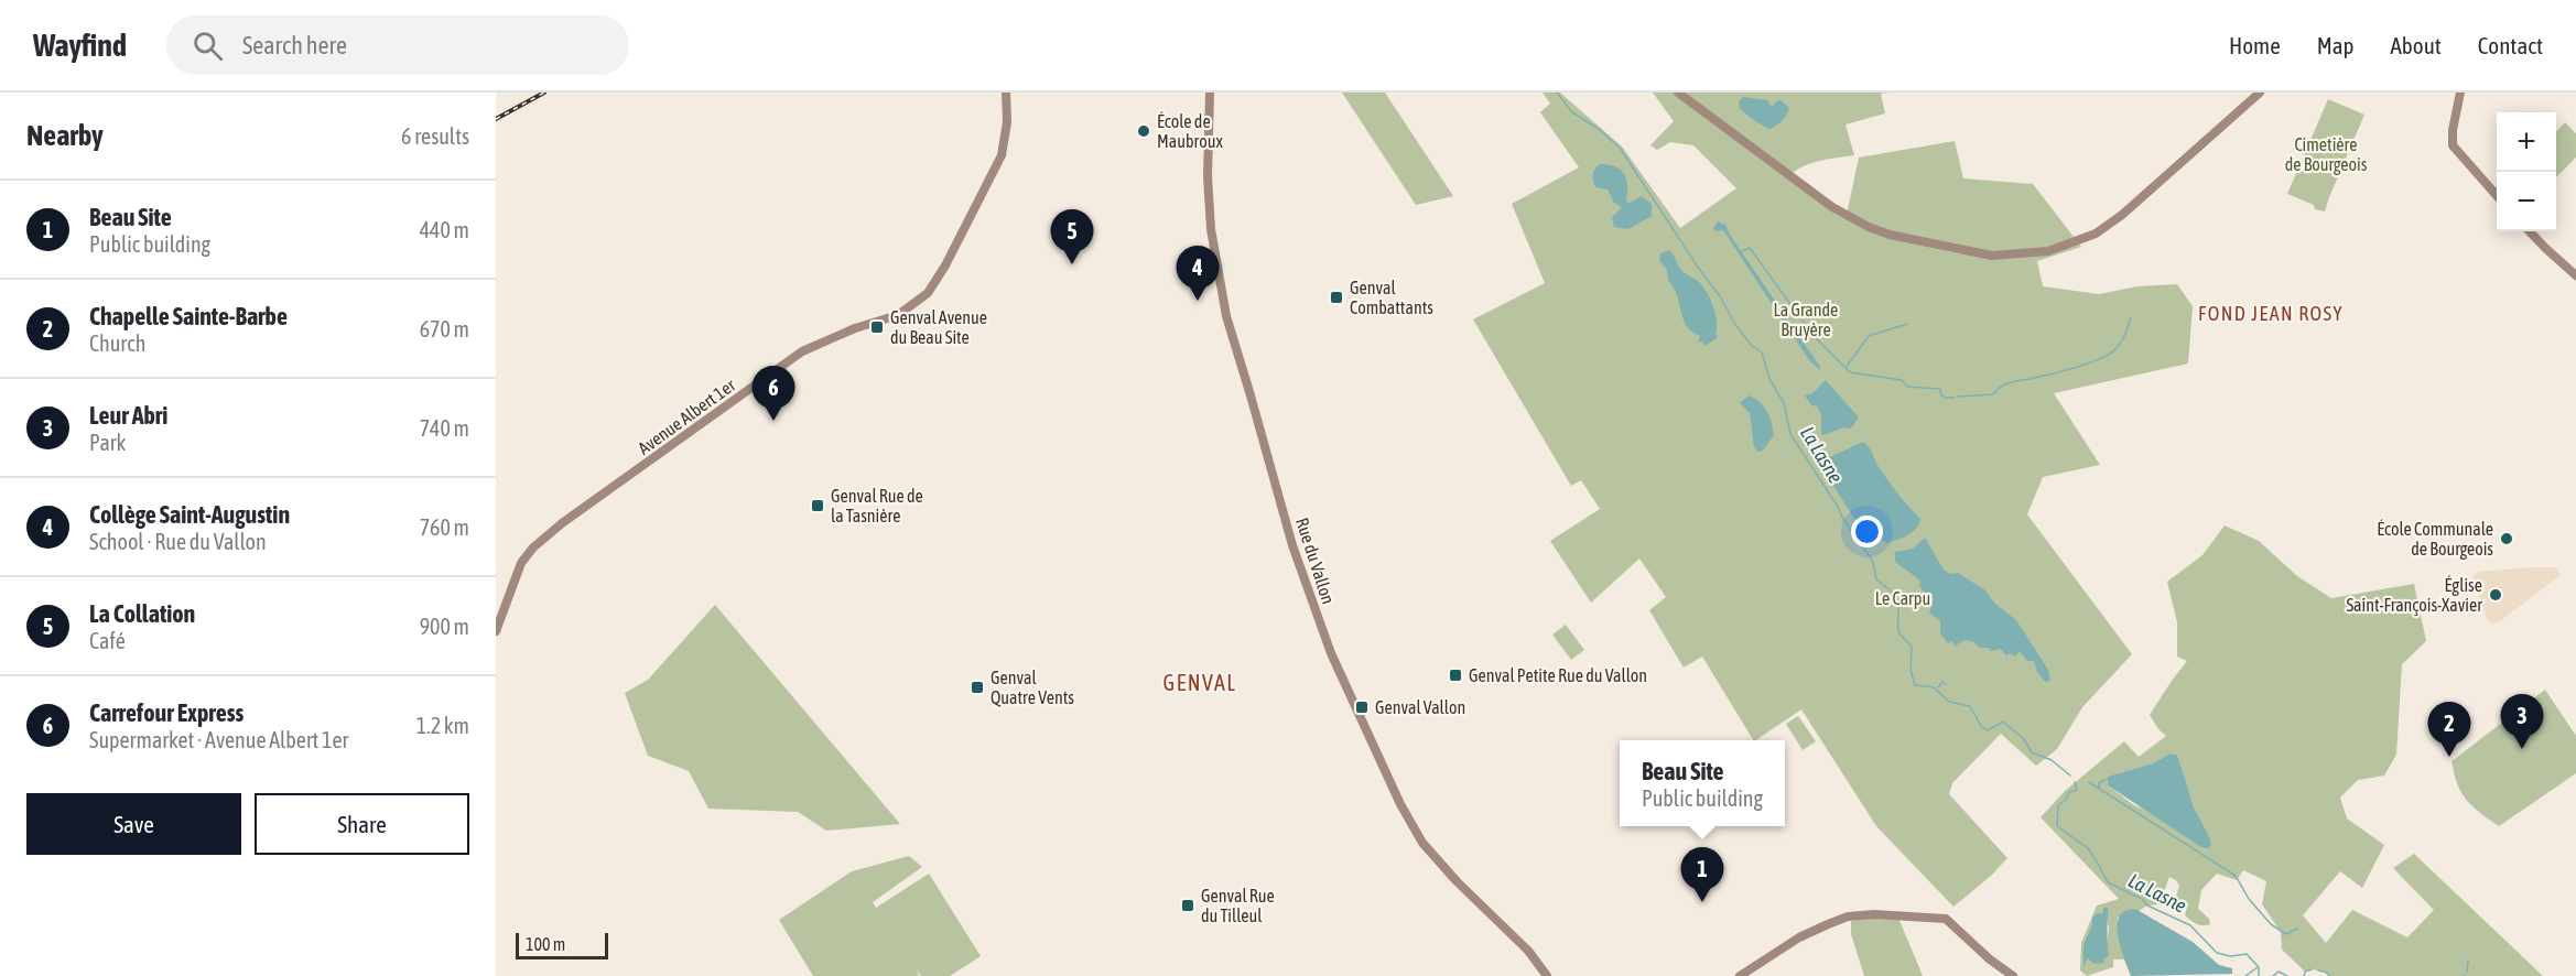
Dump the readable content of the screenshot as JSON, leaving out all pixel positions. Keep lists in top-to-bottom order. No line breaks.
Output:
{"streets":{"street":["Avenue Albert 1er","Rue du Vallon"]},"districts":["FOND JEAN ROSY","GENVAL"],"water":["La Lasne"],"parks":["Cimetière de Bourgeois","La Grande Bruyère","Le Carpu"],"places":{"other":["École de Maubroux","École Communale de Bourgeois","Église Saint-François-Xavier"],"transit":["Genval Combattants","Genval Avenue du Beau Site","Genval Rue de la Tasnière","Genval Petite Rue du Vallon","Genval Quatre Vents","Genval Vallon","Genval Rue du Tilleul"]},"scale_bar":"100 m","page":{"header":"Wayfind","search":"Search here","nav":["Home","Map","About","Contact"],"heading":["Nearby","6 results"],"map_buttons":["+","−"],"list":[{"mark":"1","name":"Beau Site","note":"Public building","value":"440 m"},{"mark":"2","name":"Chapelle Sainte-Barbe","note":"Church","value":"670 m"},{"mark":"3","name":"Leur Abri","note":"Park","value":"740 m"},{"mark":"4","name":"Collège Saint-Augustin","note":"School · Rue du Vallon","value":"760 m"},{"mark":"5","name":"La Collation","note":"Café","value":"900 m"},{"mark":"6","name":"Carrefour Express","note":"Supermarket · Avenue Albert 1er","value":"1.2 km"}],"pins":["5","4","6","3","2","1"],"popup":["Beau Site","Public building"],"buttons":["Save","Share"],"scale":"100 m"}}
